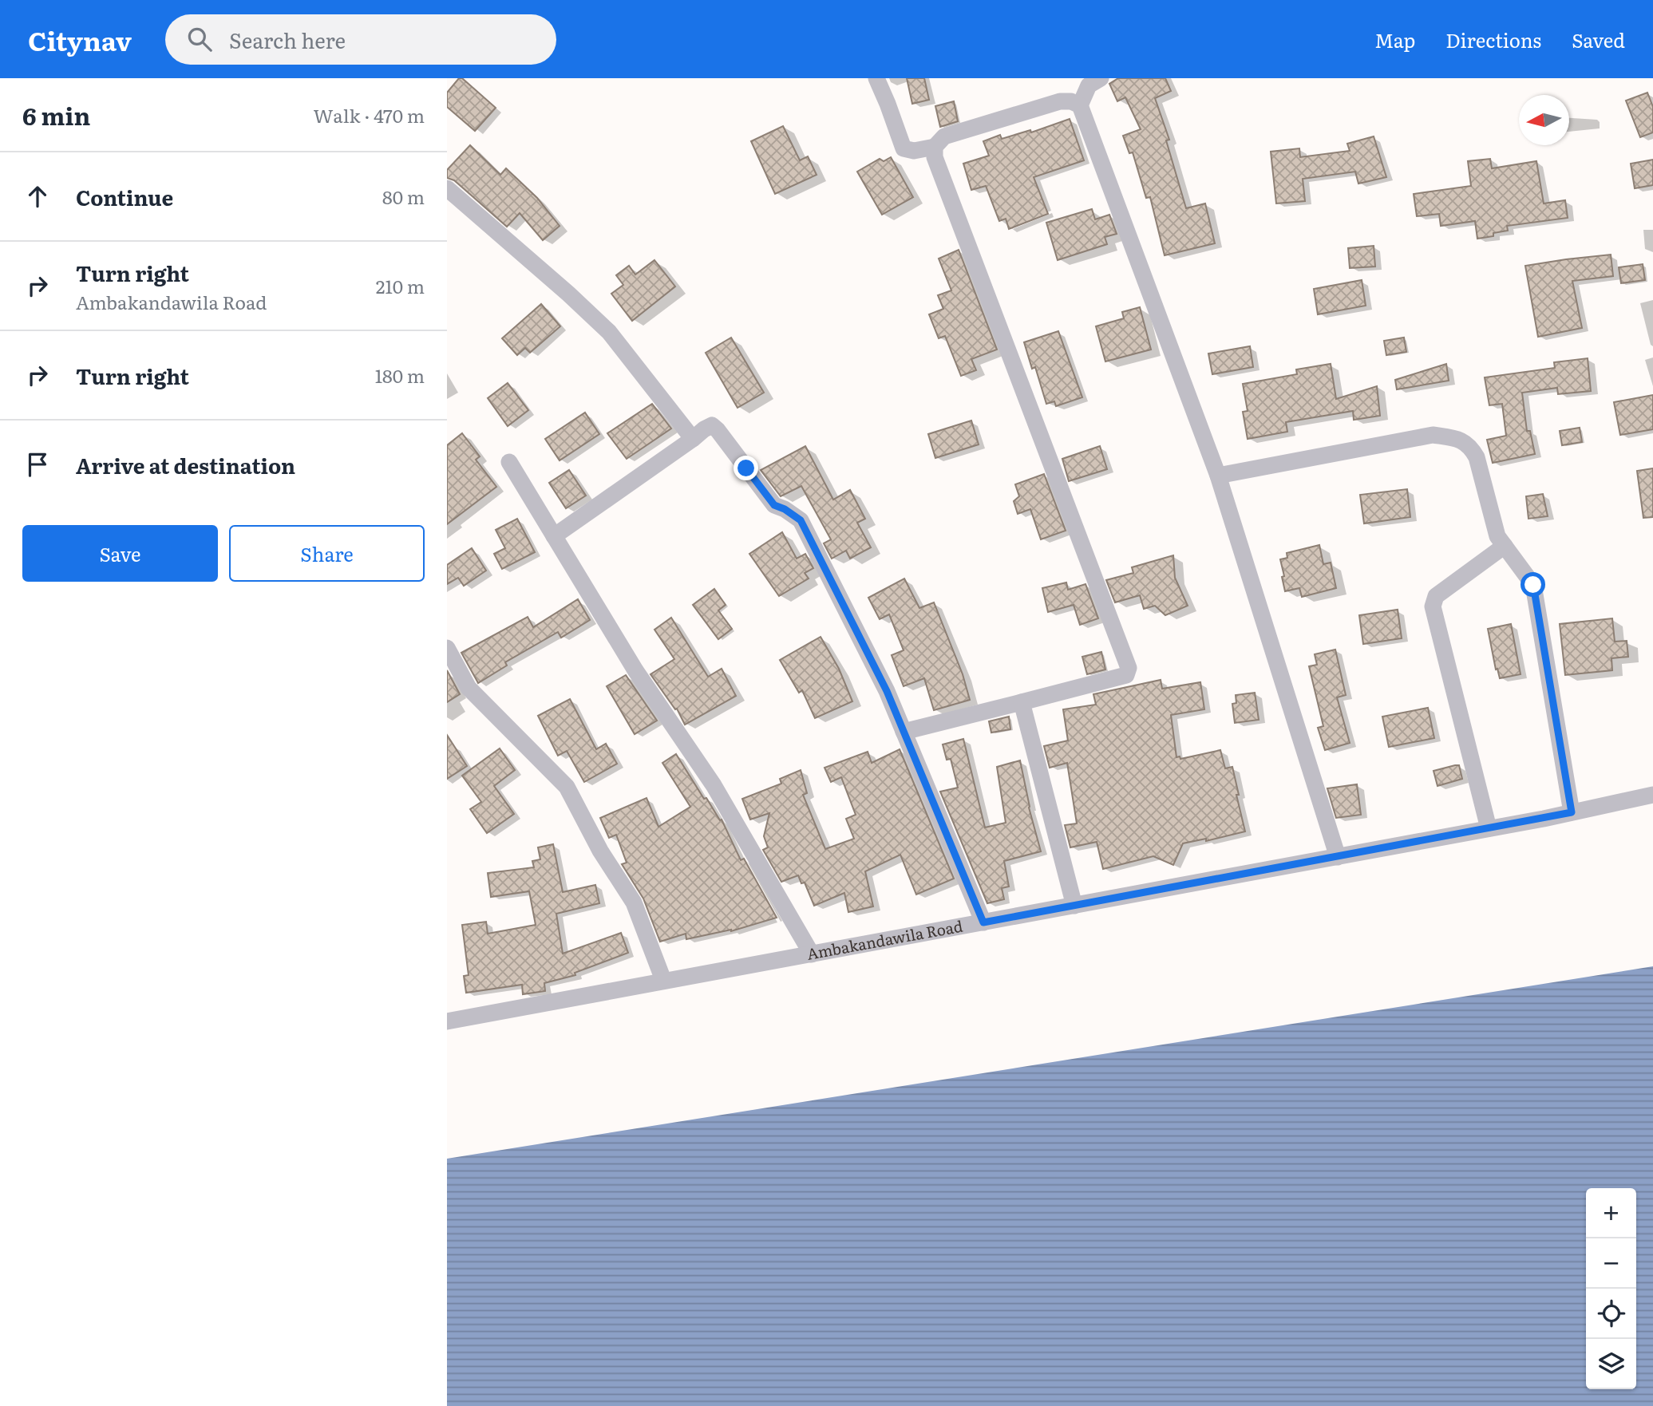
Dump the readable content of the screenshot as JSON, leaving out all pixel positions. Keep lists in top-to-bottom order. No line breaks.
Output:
{"streets":{"street":["Ambakandawila Road"]},"north":"left","page":{"header":"Citynav","search":"Search here","nav":["Map","Directions","Saved"],"heading":["6 min","Walk · 470 m"],"list":[["Continue","80 m"],["Turn right","Ambakandawila Road","210 m"],["Turn right","180 m"],"Arrive at destination"],"buttons":["Save","Share"],"map_buttons":["+","−"]}}
